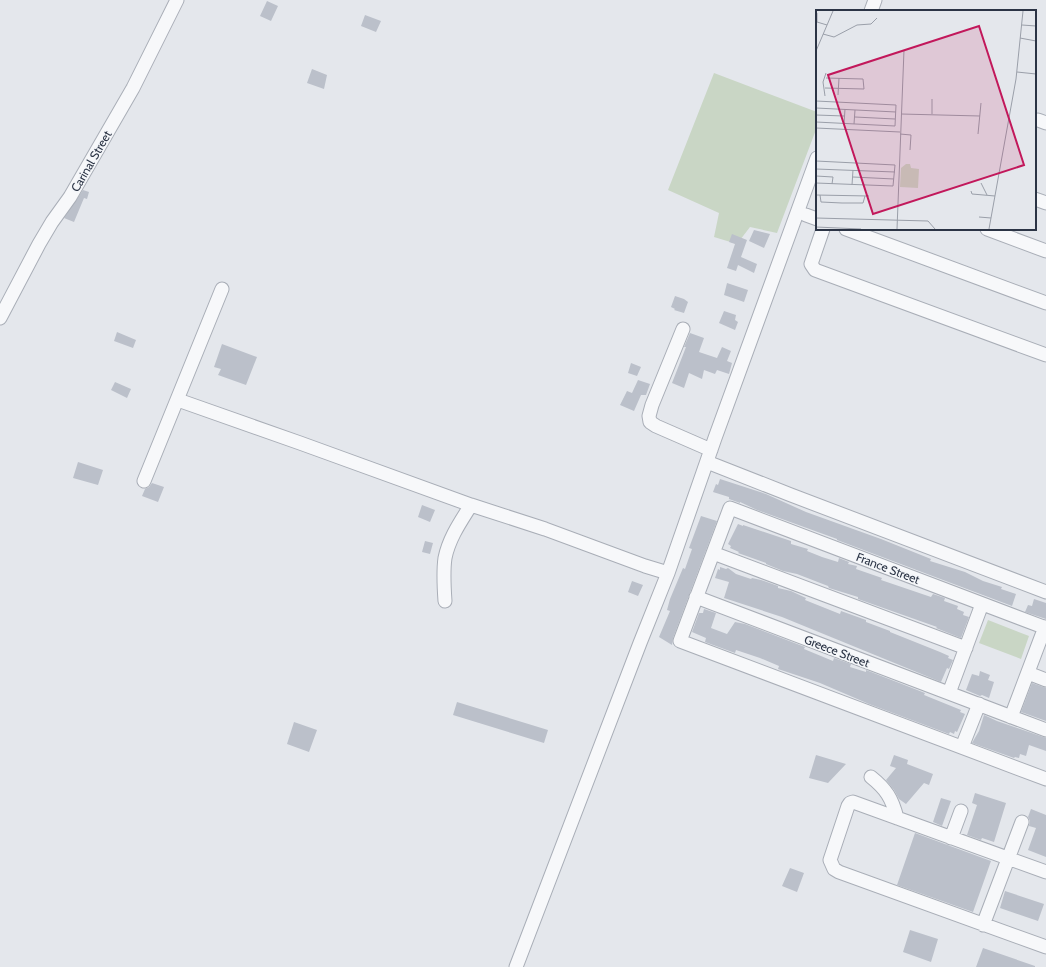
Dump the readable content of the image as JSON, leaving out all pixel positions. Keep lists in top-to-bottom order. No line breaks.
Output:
{"streets":{"street":["Carinal Street","France Street","Greece Street"]}}
